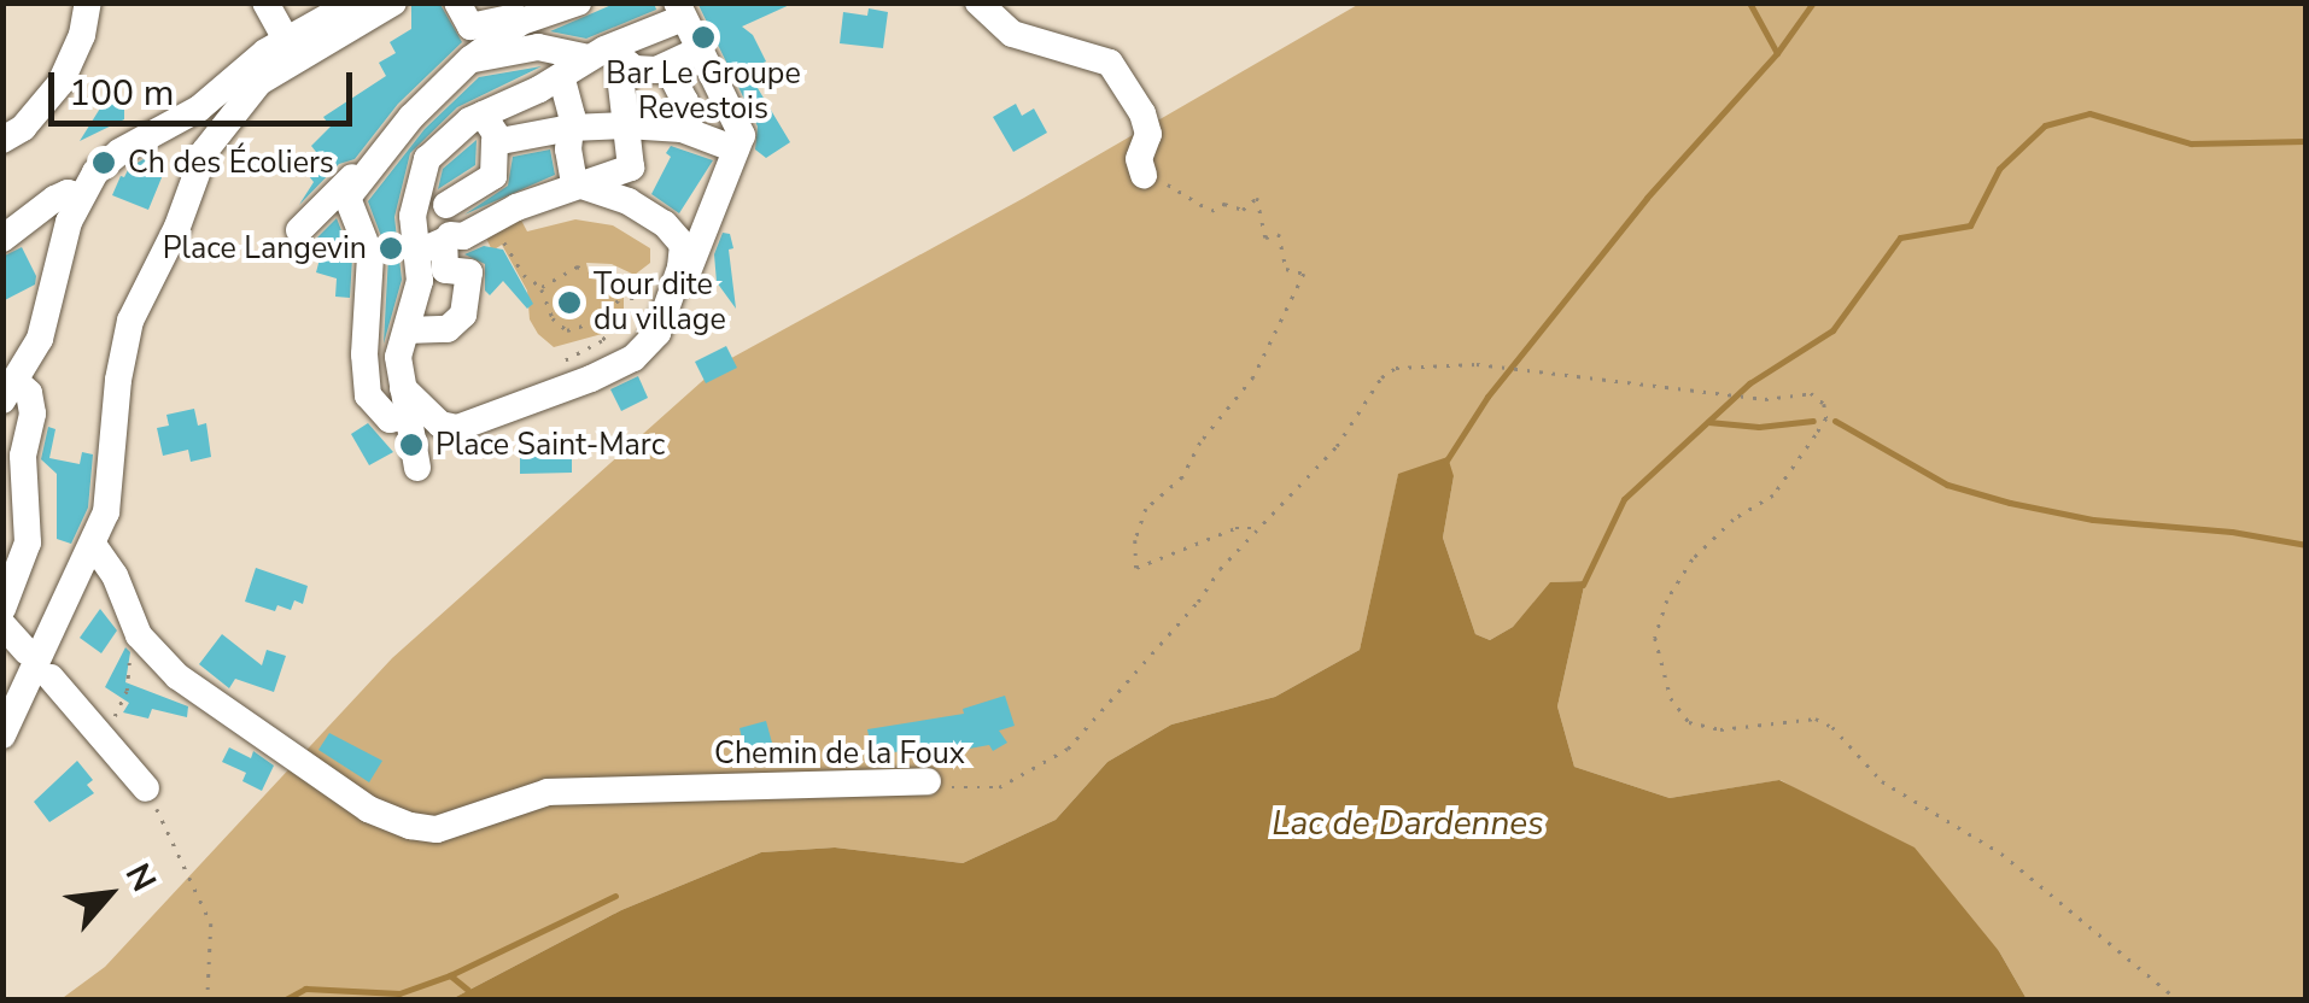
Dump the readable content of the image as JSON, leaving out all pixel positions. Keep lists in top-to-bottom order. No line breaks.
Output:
{"streets":{"street":["Chemin de la Foux"]},"water":["Lac de Dardennes"],"places":["Bar Le Groupe Revestois","Ch des Écoliers","Place Langevin","Tour dite du village","Place Saint-Marc"],"scale_bar":"100 m","north":"top right"}
